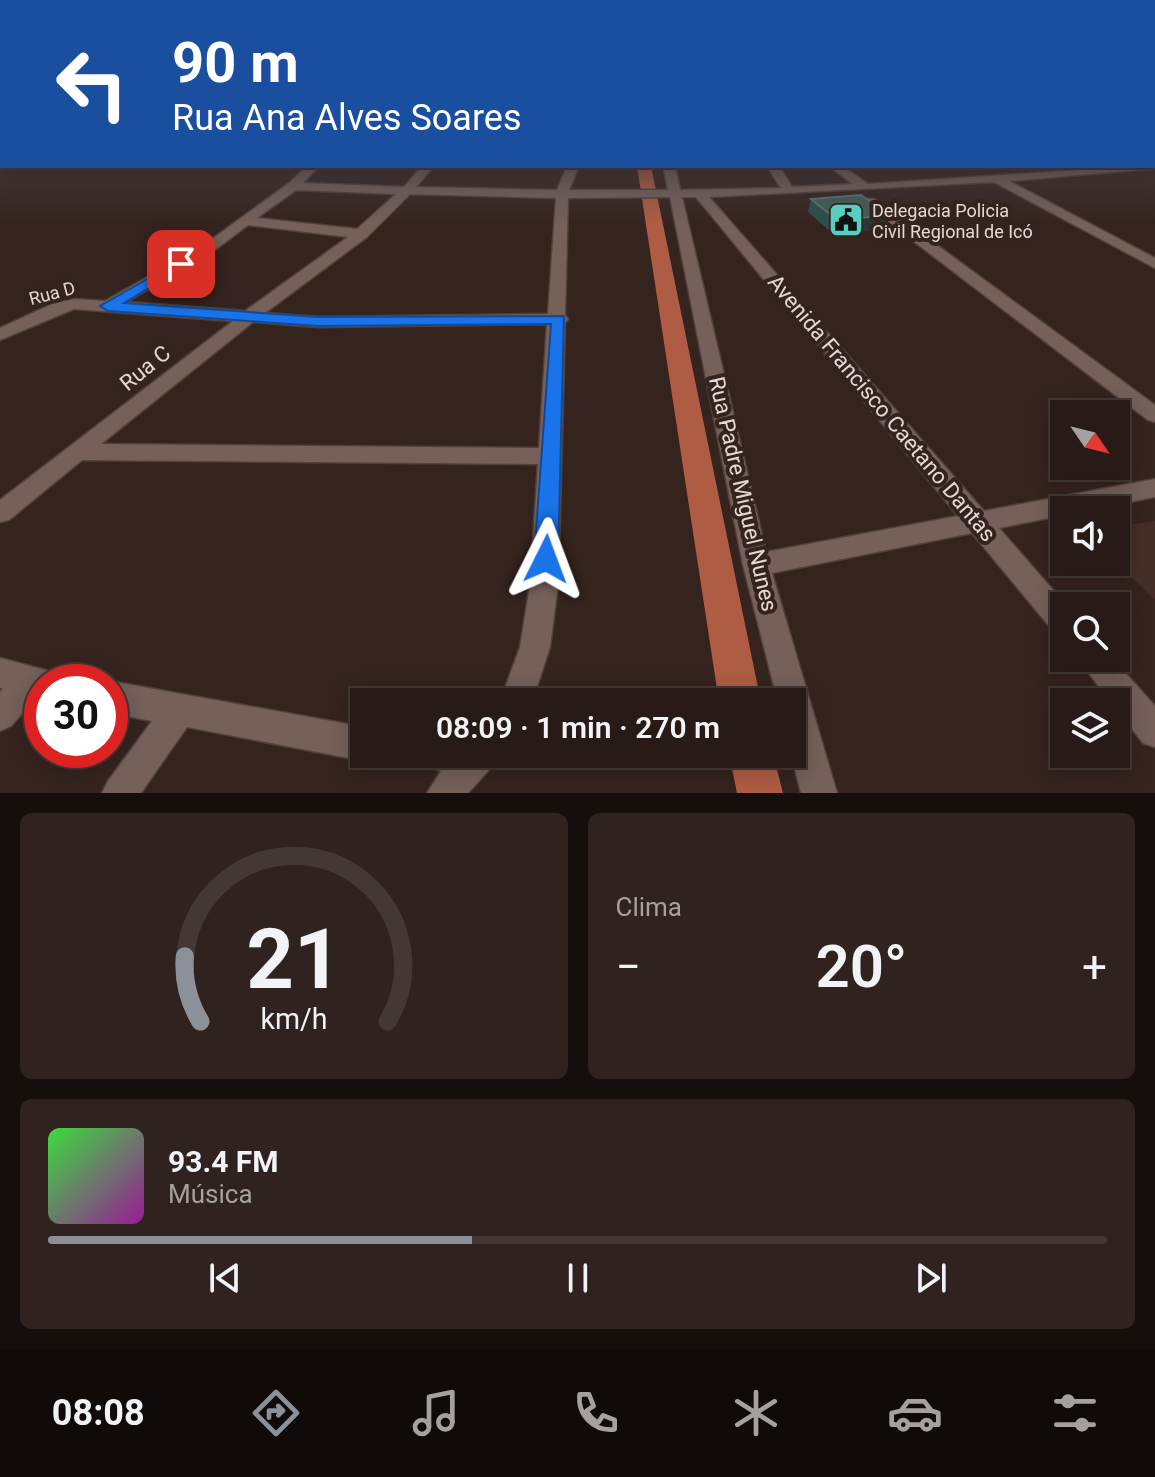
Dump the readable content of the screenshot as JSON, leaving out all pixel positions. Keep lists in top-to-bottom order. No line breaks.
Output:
{"streets":{"street":["Rua D","Rua C","Avenida Francisco Caetano Dantas","Rua Padre Miguel Nunes"]},"crossings":[["Avenida Francisco Caetano Dantas","Rua Padre Miguel Nunes"]],"places":{"public building":["Delegacia Policia Civil Regional de Icó"]},"north":"bottom right","page":{"turn":["90 m","Rua Ana Alves Soares"],"limit":"30","trip":"08:09 · 1 min · 270 m","tile":"Clima","heat":["−","20°","+"],"song":["93.4 FM","Música"],"tabs":"08:08","gauge":["21","km/h"]}}
